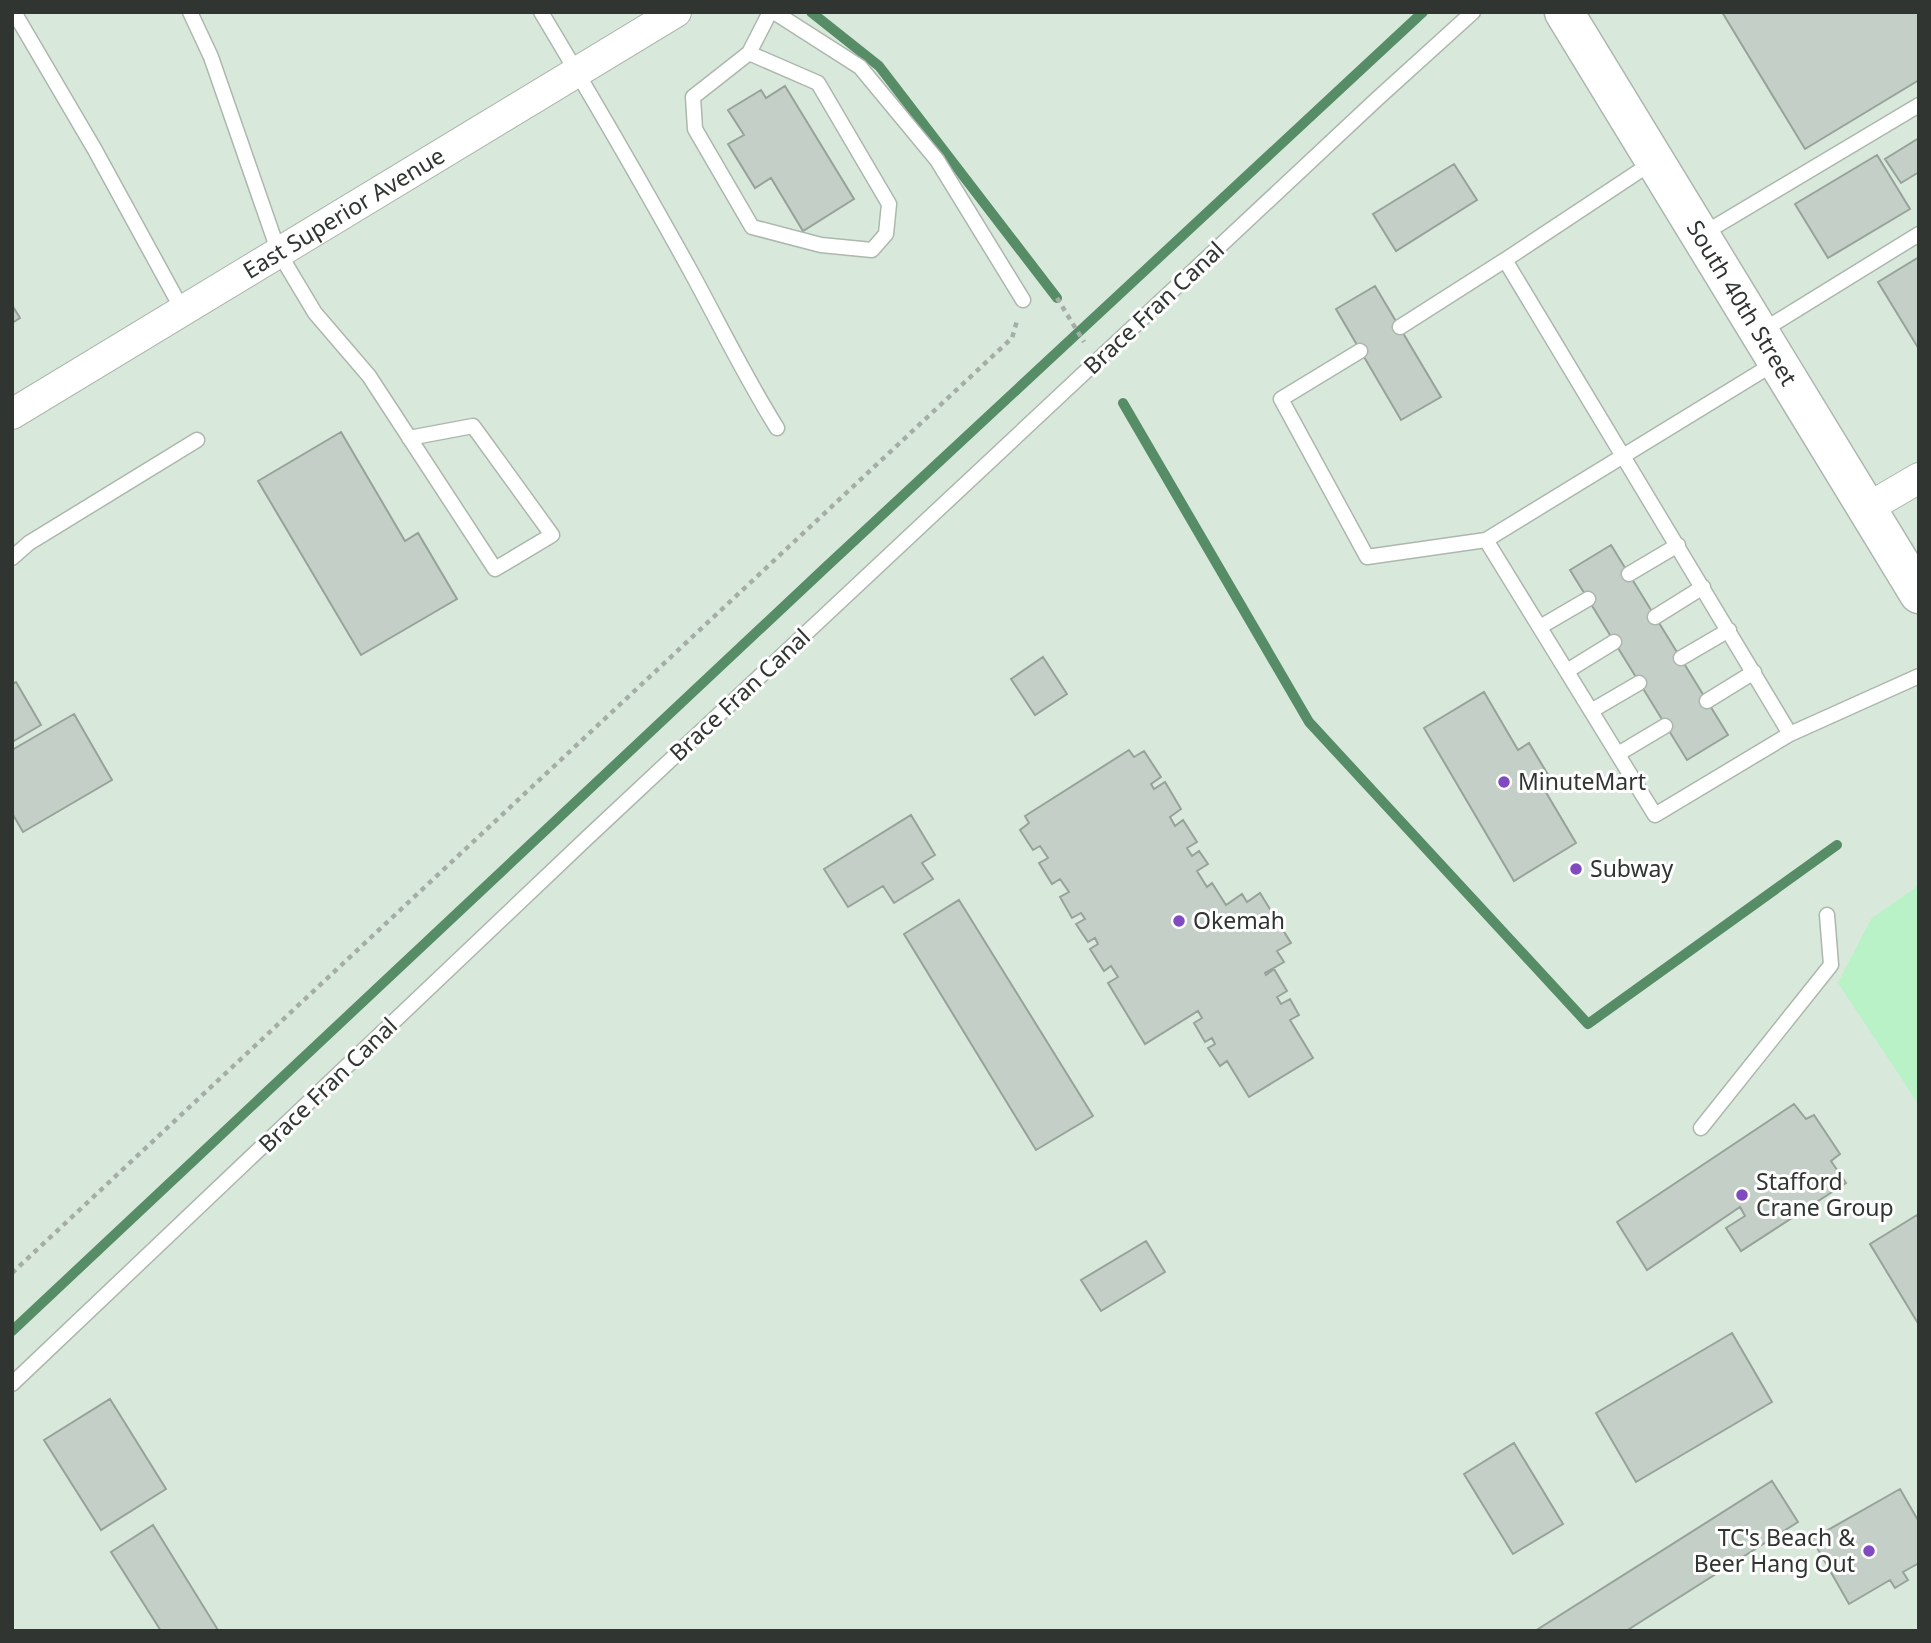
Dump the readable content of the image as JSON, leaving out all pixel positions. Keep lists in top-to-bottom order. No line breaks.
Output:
{"streets":{"main road":["South 40th Street"],"street":["East Superior Avenue"],"lane":["Brace Fran Canal"]},"places":["MinuteMart","Subway","Okemah","Stafford Crane Group","TC's Beach & Beer Hang Out"]}
